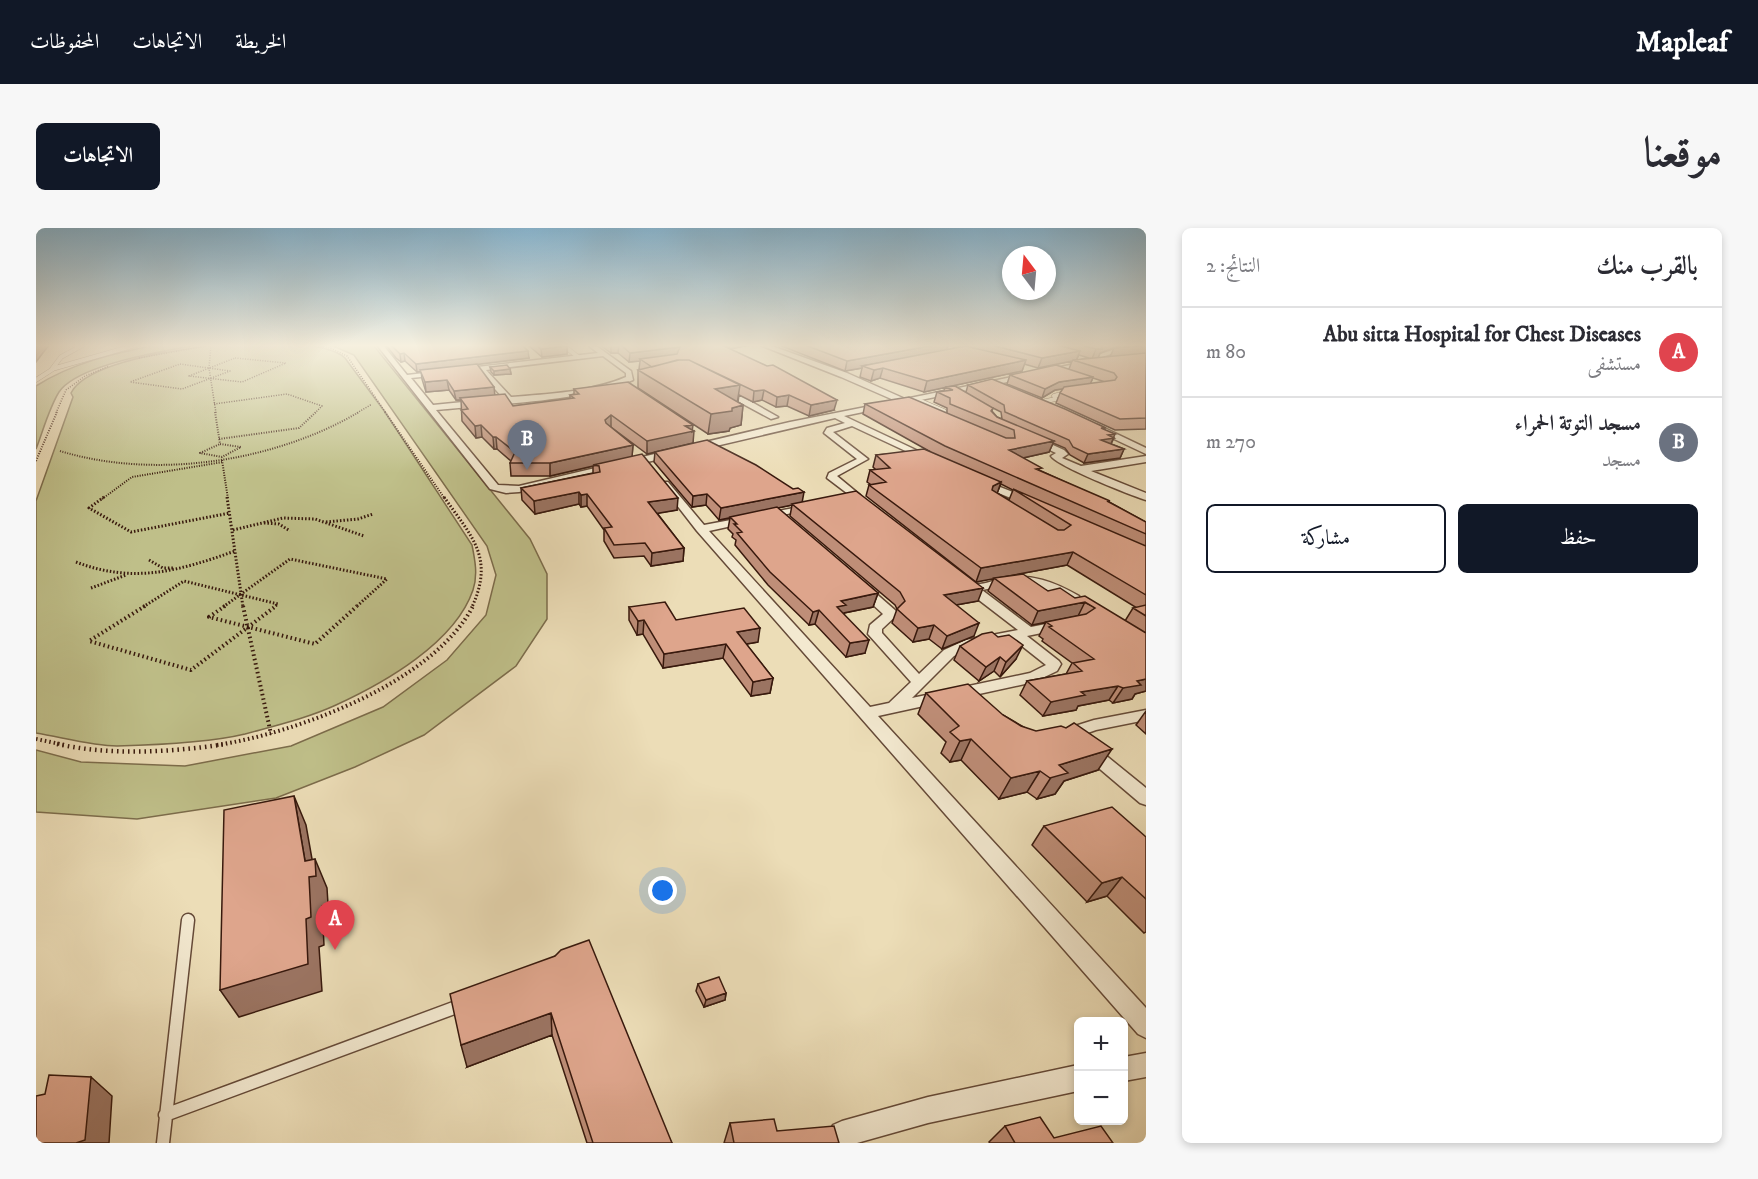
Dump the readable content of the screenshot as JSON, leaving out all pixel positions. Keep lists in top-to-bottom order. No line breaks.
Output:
{"north":"top","page":{"header":"Mapleaf","nav":["الخريطة","الاتجاهات","المحفوظات"],"title":"موقعنا","buttons":["الاتجاهات",["حفظ","مشاركة"]],"heading":["بالقرب منك","النتائج: 2"],"list":[{"mark":"A","name":"Abu sitta Hospital for Chest Diseases","note":"مستشفى","value":"80 m"},{"mark":"B","name":"مسجد التوتة الحمراء","note":"مسجد","value":"270 m"}],"pins":["B","A"],"map_buttons":["+","−"]}}
